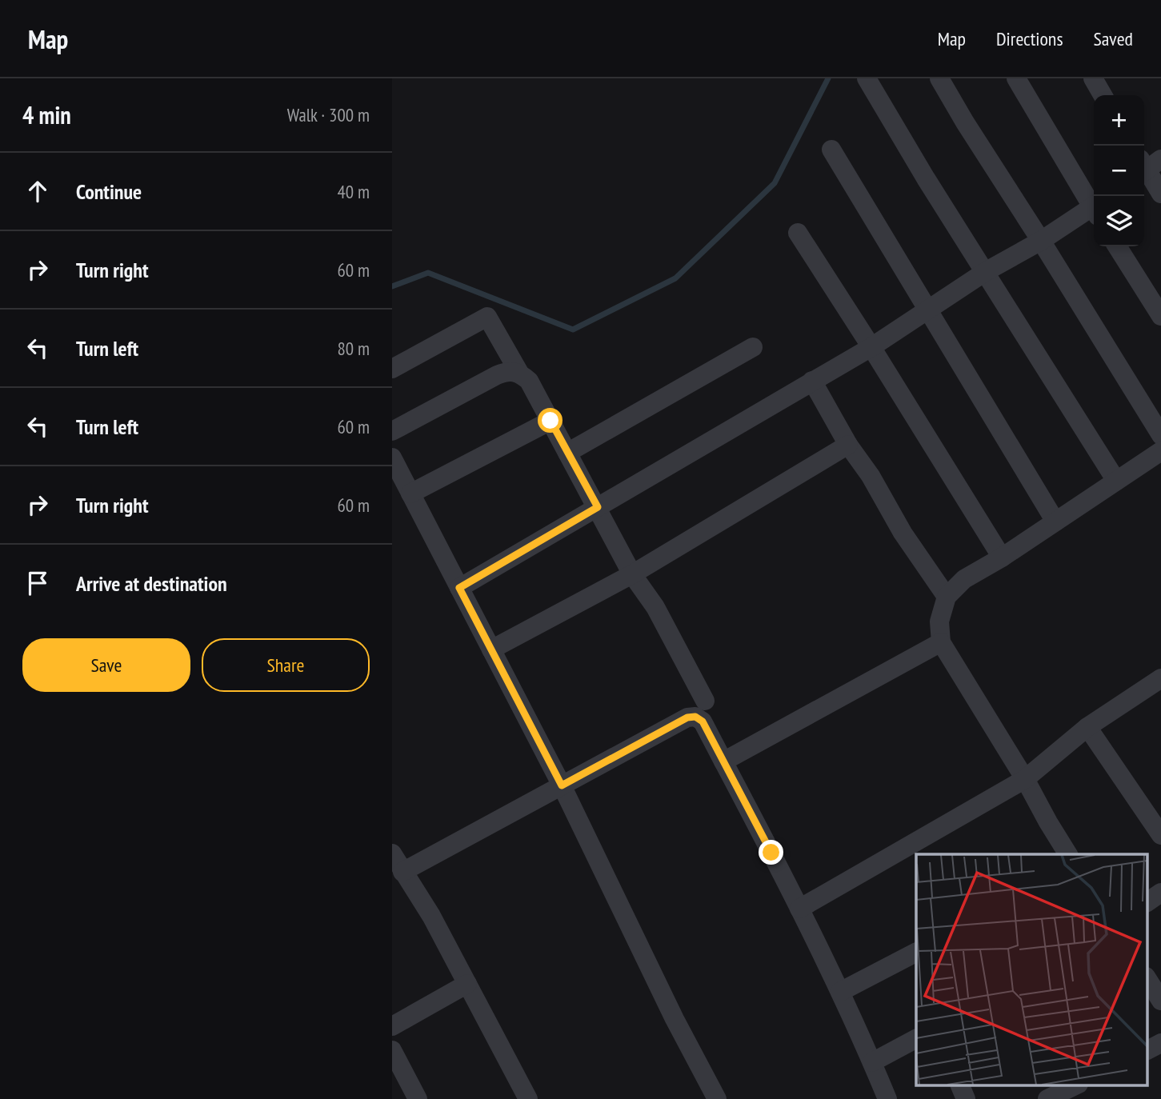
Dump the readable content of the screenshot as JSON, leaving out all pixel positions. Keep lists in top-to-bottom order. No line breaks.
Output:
{"page":{"header":"Map","nav":["Map","Directions","Saved"],"heading":["4 min","Walk · 300 m"],"map_buttons":["+","−"],"list":[["Continue","40 m"],["Turn right","60 m"],["Turn left","80 m"],["Turn left","60 m"],["Turn right","60 m"],"Arrive at destination"],"buttons":["Save","Share"]}}
